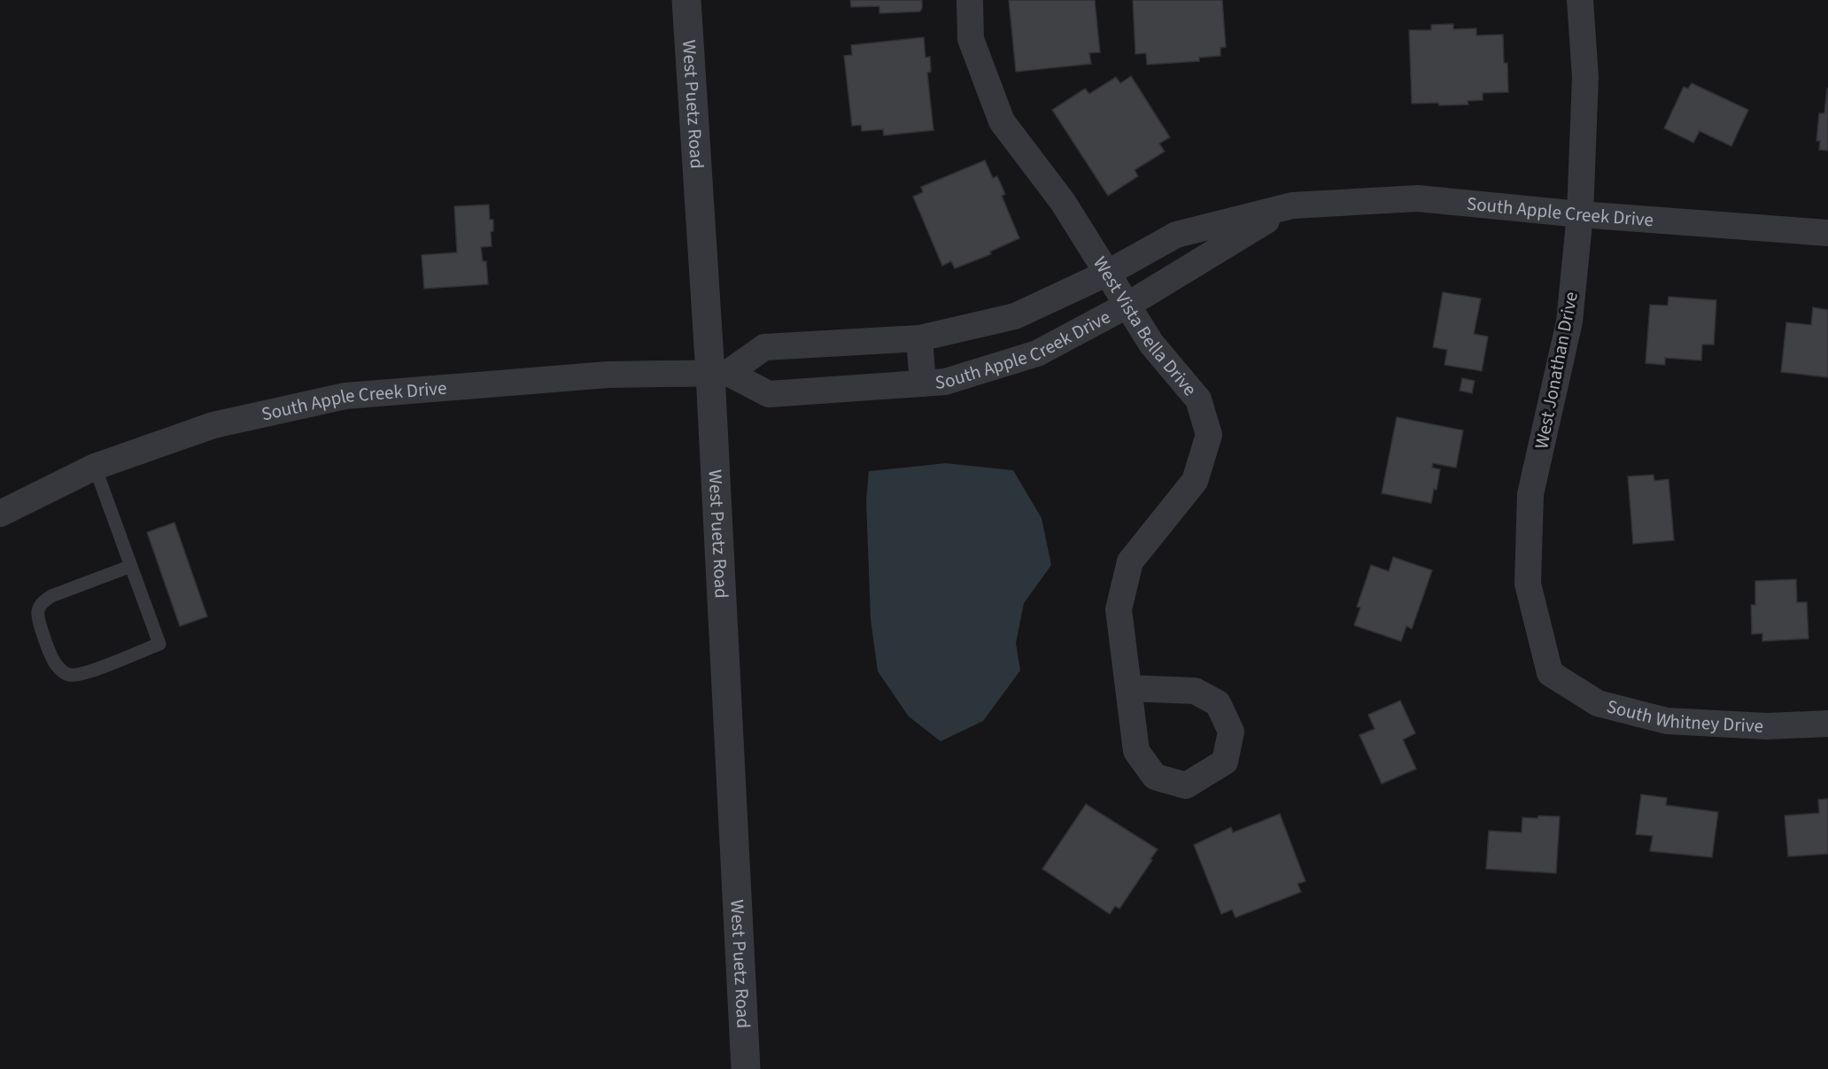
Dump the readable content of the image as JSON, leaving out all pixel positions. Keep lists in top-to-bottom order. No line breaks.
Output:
{"streets":{"street":["West Puetz Road","South Apple Creek Drive","West Vista Bella Drive","West Jonathan Drive","South Whitney Drive"]},"crossings":[["West Puetz Road","South Apple Creek Drive"],["South Apple Creek Drive","West Vista Bella Drive"],["South Apple Creek Drive","West Jonathan Drive"],["West Jonathan Drive","South Whitney Drive"]]}
